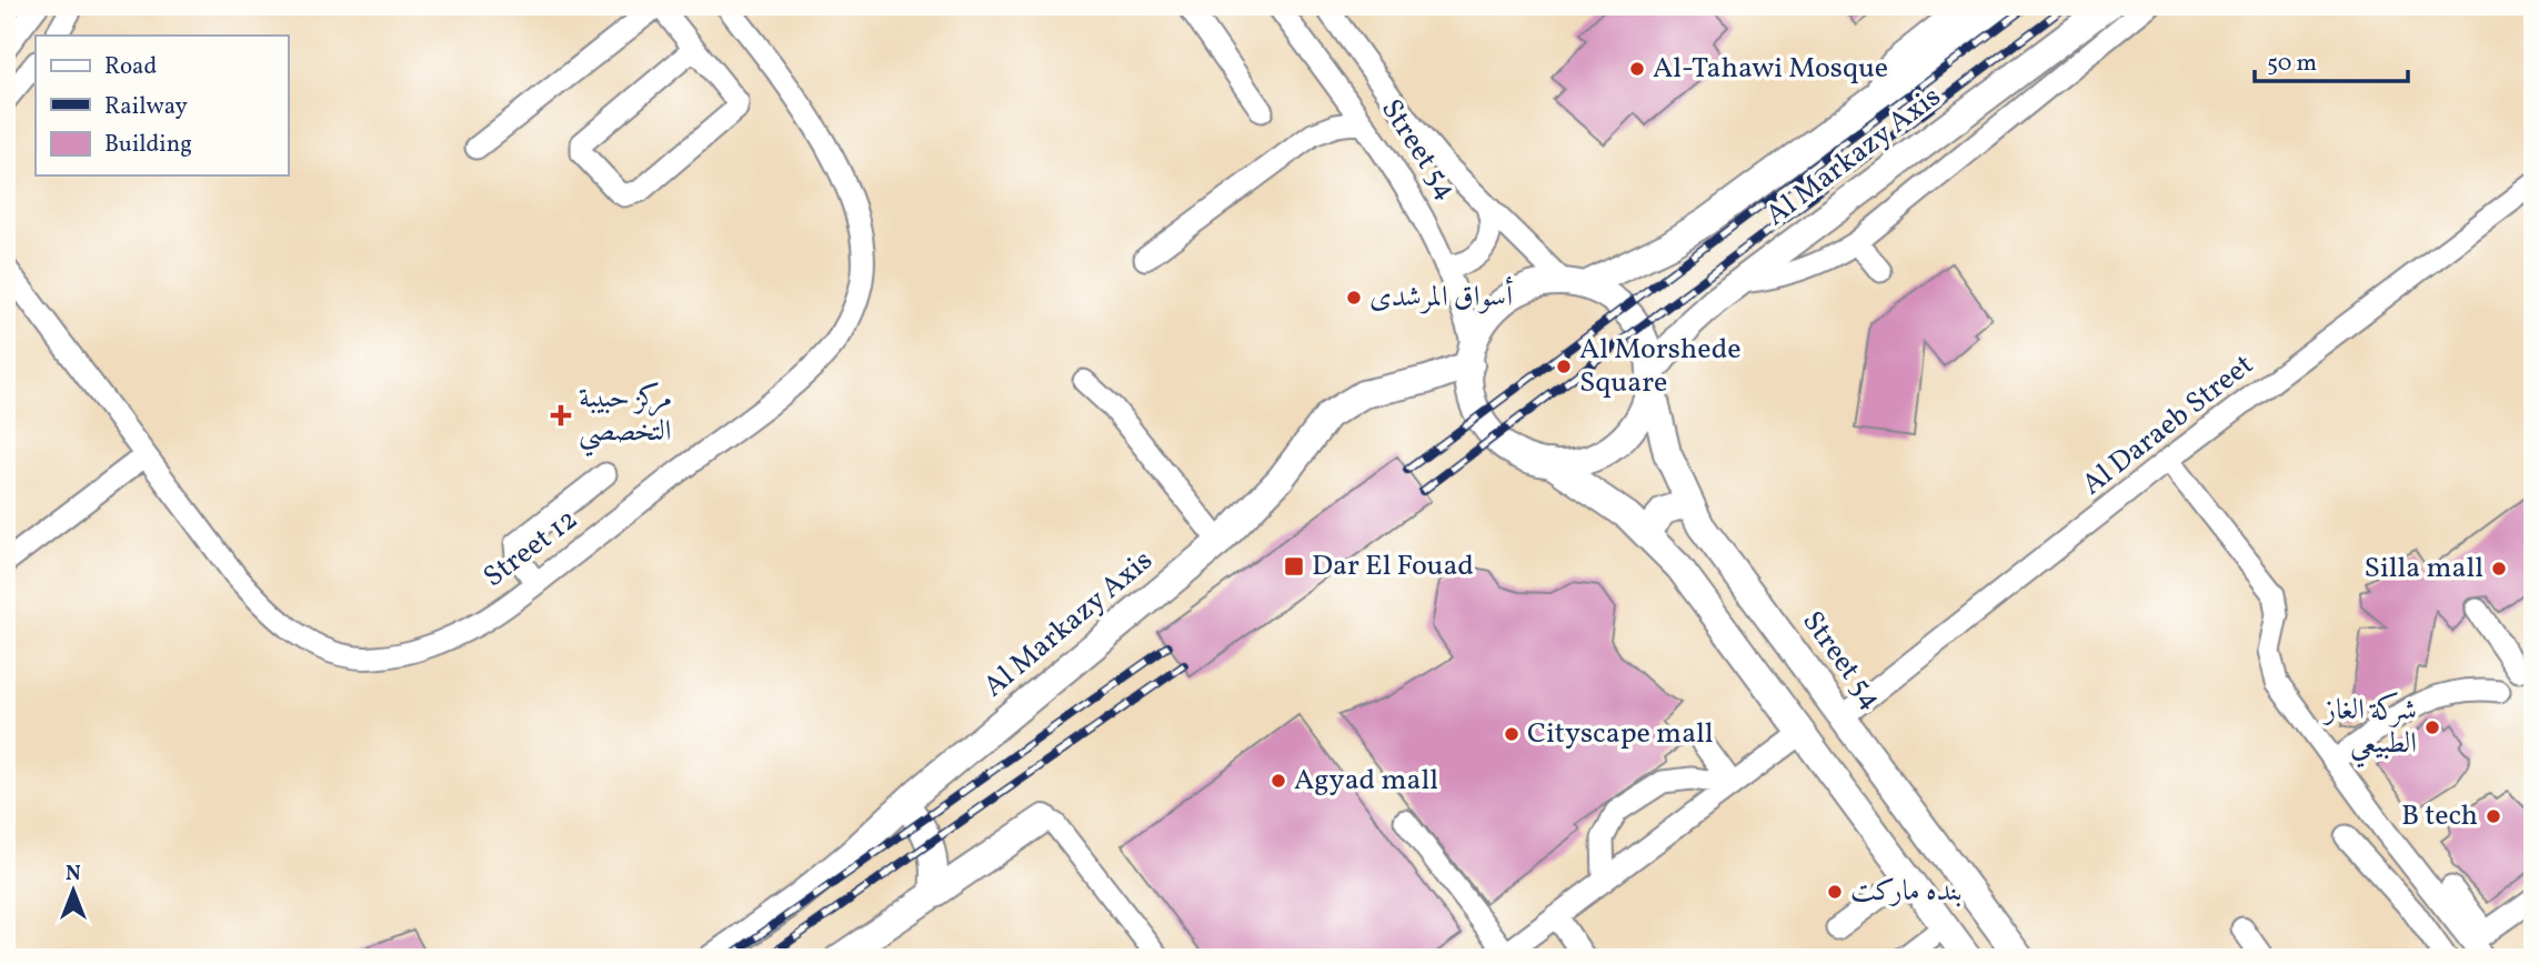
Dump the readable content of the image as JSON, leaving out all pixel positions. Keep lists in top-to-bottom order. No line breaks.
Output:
{"streets":{"main road":["Street 54","Al Markazy Axis"],"street":["Al Daraeb Street","Street 12"]},"crossings":[["Street 54","Al Markazy Axis"],["Street 54","Al Daraeb Street"]],"places":{"other":["Al-Tahawi Mosque","أسواق المرشدى","Al Morshede Square","Silla mall","شركة الغاز الطبيعي","Cityscape mall","Agyad mall","B tech","بنده ماركت"],"health":["مركز حبيبة التخصصي"],"transit":["Dar El Fouad"]},"legend":["Road","Railway","Building"],"scale_bar":"50 m","north":"top"}
